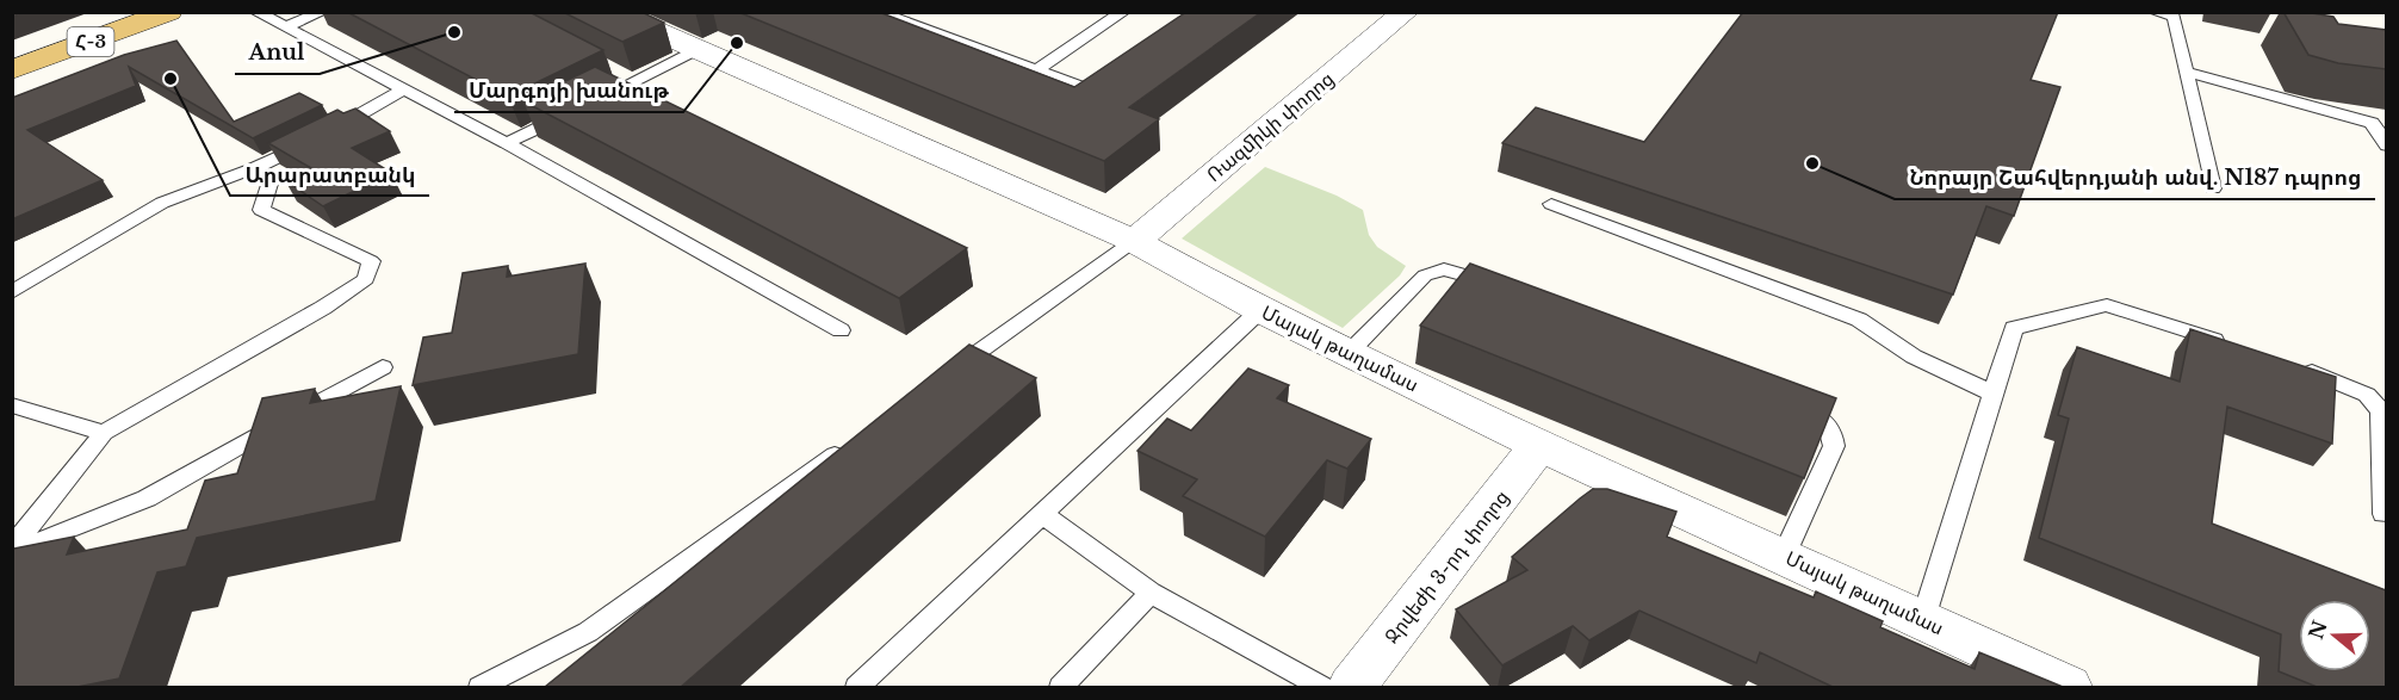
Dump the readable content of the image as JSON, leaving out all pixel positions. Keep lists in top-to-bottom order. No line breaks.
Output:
{"streets":{"main road":["Հ-3"],"street":["Ռազմիկի փողոց","Մայակ թաղամաս","Ջրվեժի 3-րդ փողոց"]},"crossings":[["Ռազմիկի փողոց","Մայակ թաղամաս"],["Մայակ թաղամաս","Ջրվեժի 3-րդ փողոց"]],"places":["Anul","Մարգոյի խանութ","Արարատբանկ","Նորայր Շահվերդյանի անվ. N187 դպրոց"],"north":"left"}
